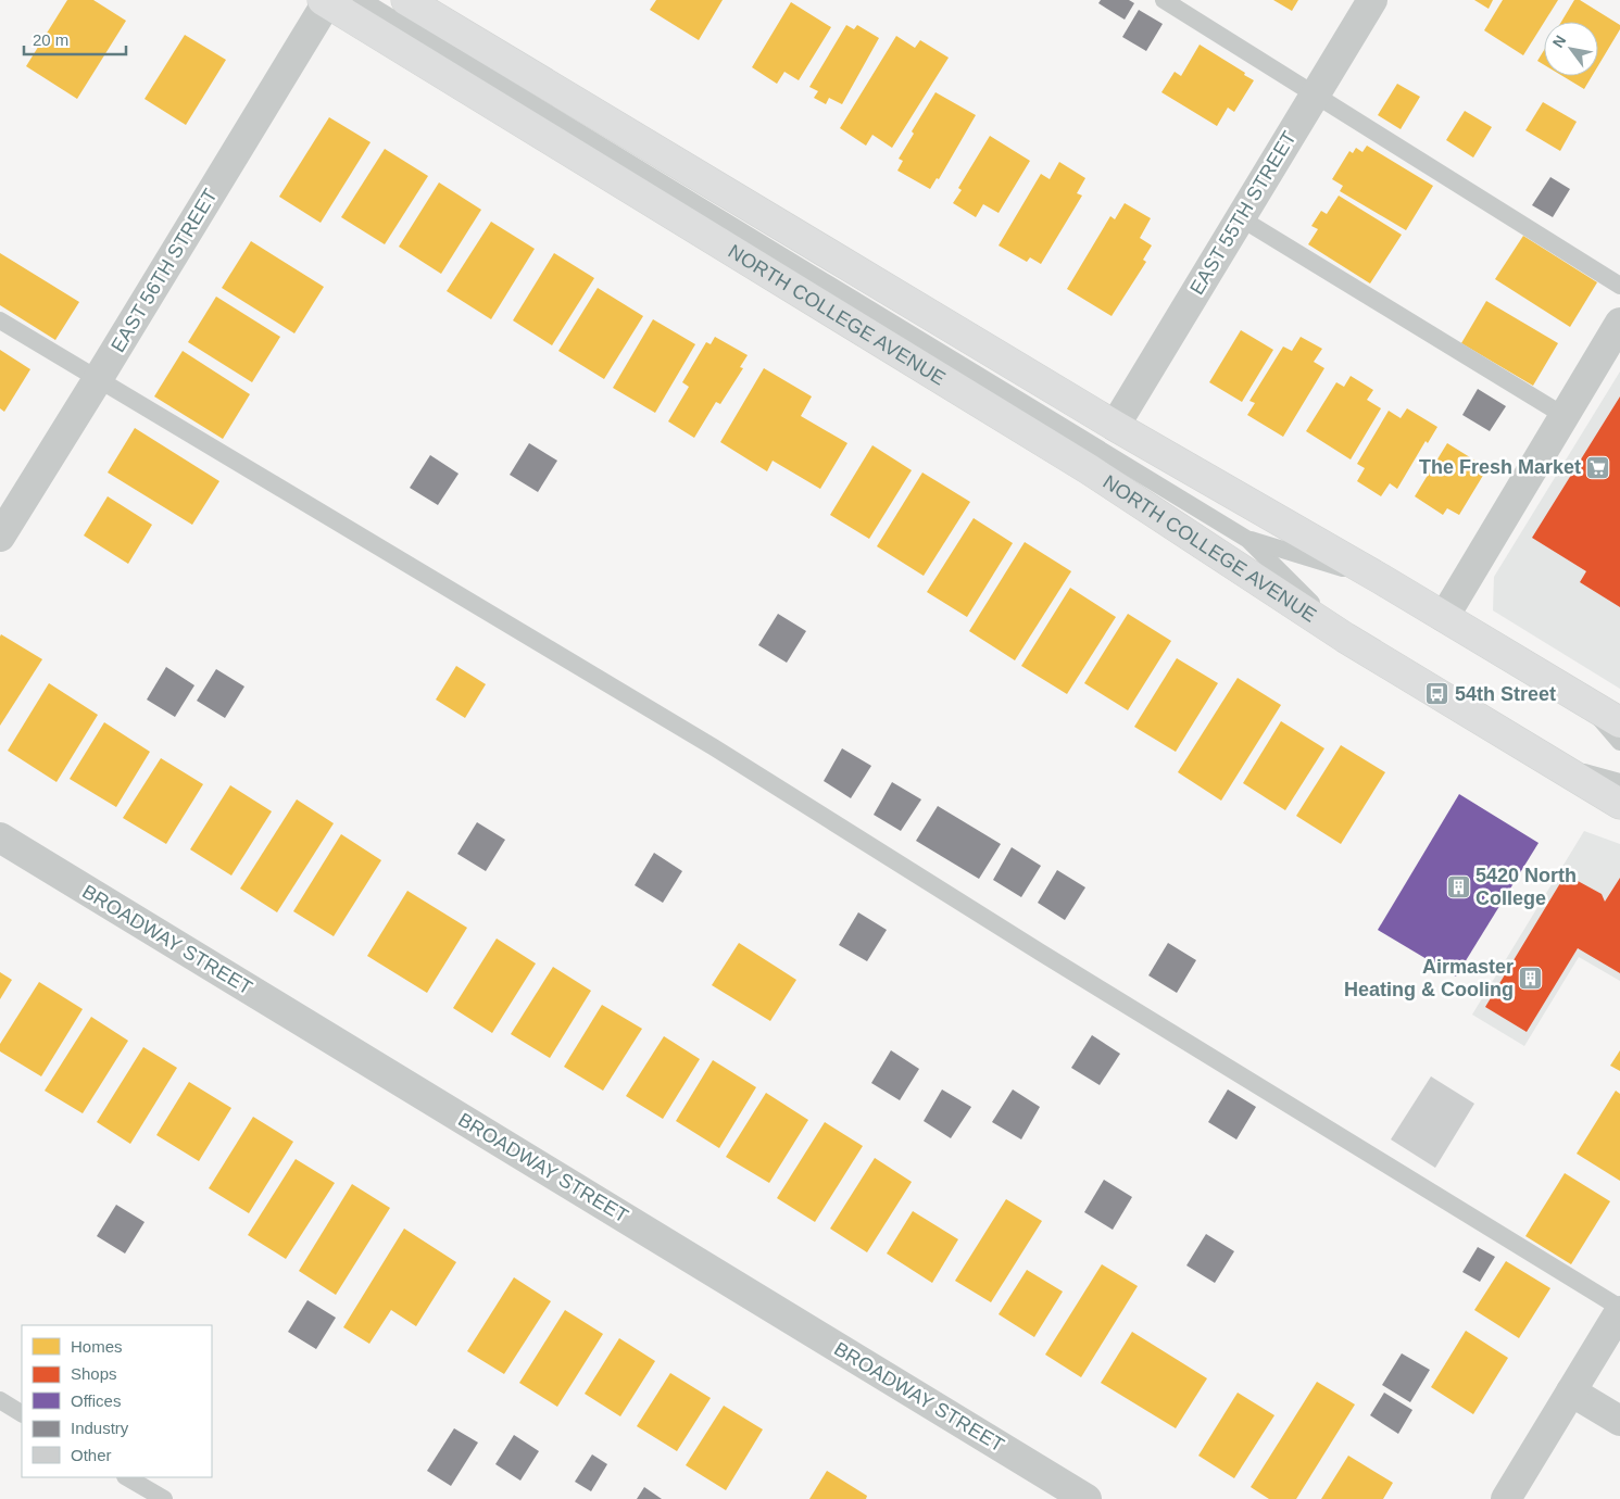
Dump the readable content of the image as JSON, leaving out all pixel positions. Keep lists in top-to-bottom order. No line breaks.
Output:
{"streets":{"main road":["NORTH COLLEGE AVENUE"],"street":["EAST 55TH STREET","EAST 56TH STREET","BROADWAY STREET"]},"crossings":[["EAST 55TH STREET","NORTH COLLEGE AVENUE"],["EAST 56TH STREET","NORTH COLLEGE AVENUE"]],"places":{"supermarket":["The Fresh Market"],"bus stop":["54th Street"],"building":["5420 North College","Airmaster Heating & Cooling"]},"legend":["Homes","Shops","Offices","Industry","Other"],"scale_bar":"20 m","north":"top left"}
